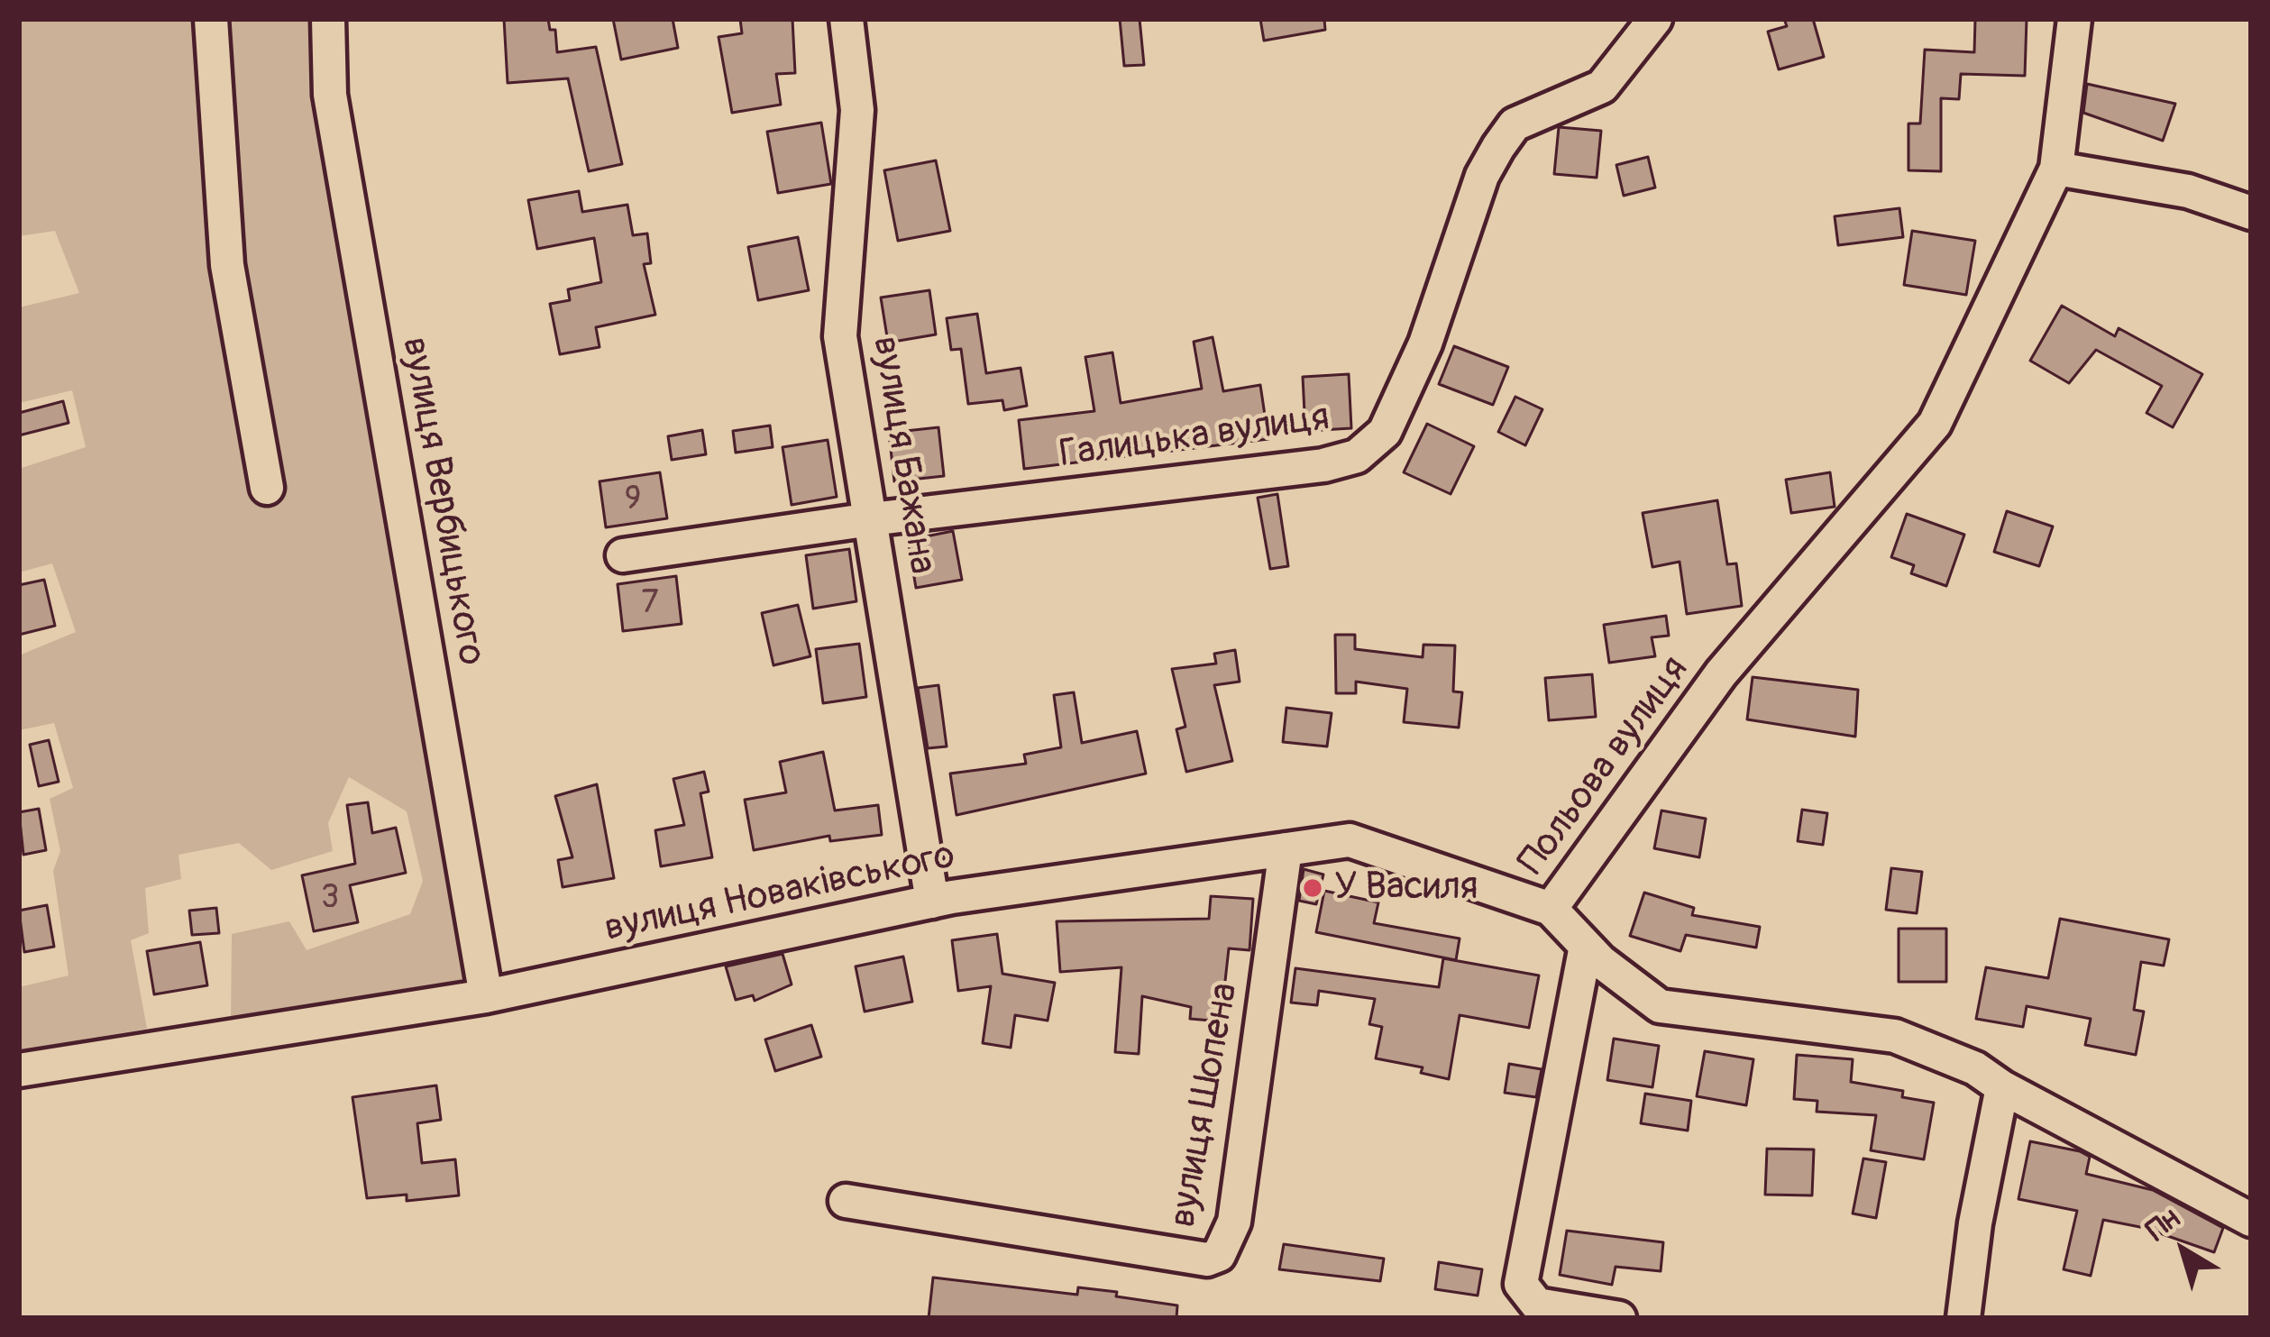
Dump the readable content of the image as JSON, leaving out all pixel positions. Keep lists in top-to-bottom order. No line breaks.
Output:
{"streets":{"street":["Галицька вулиця","вулиця Бажана","вулиця Вербицького","Польова вулиця","вулиця Новаківського","вулиця Шопена"]},"crossings":[["Галицька вулиця","вулиця Бажана"],["вулиця Бажана","вулиця Новаківського"],["вулиця Вербицького","вулиця Новаківського"],["Польова вулиця","вулиця Новаківського"],["вулиця Новаківського","вулиця Шопена"]],"places":["У Василя"],"house_numbers":["9","7","3"],"north":"top left"}
